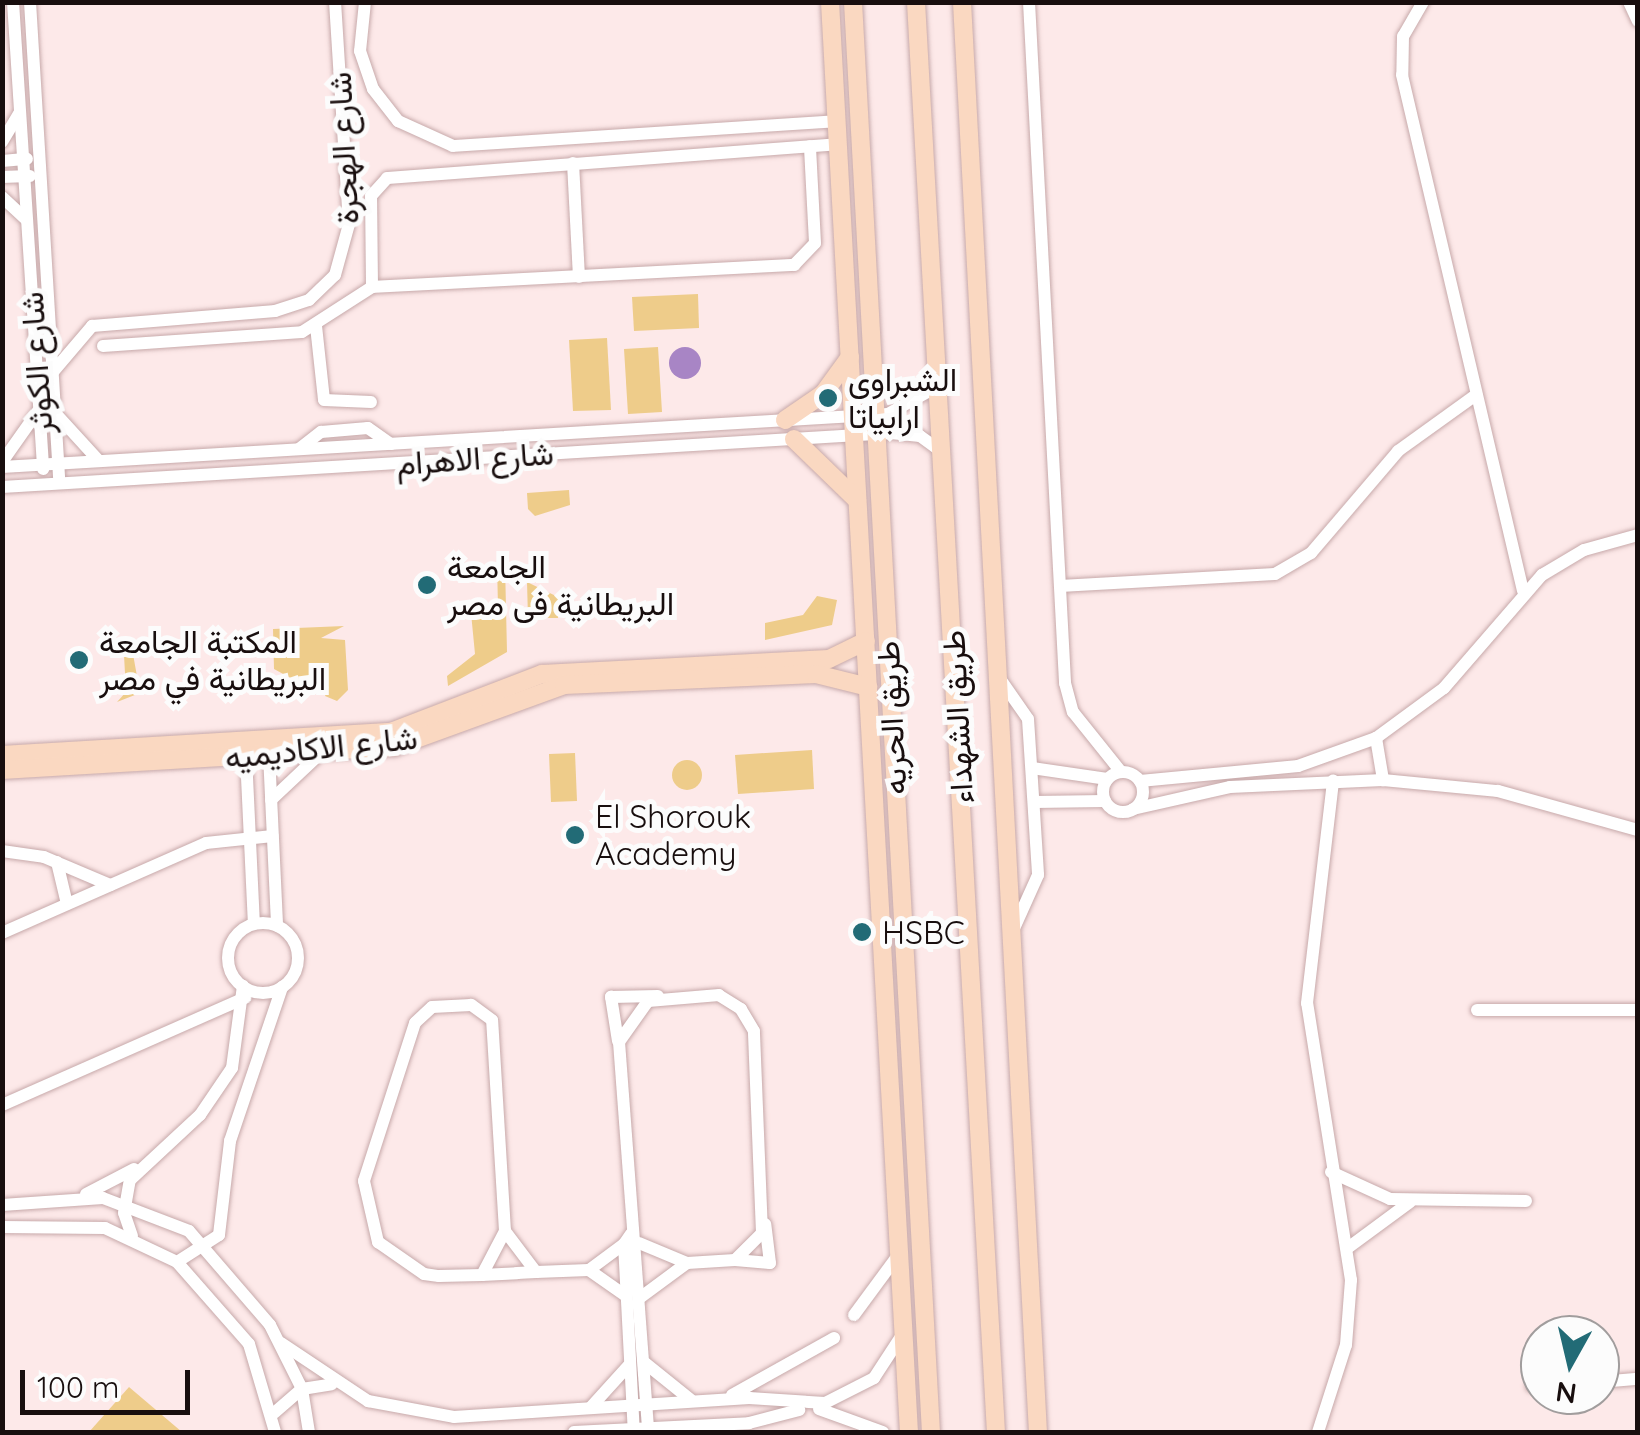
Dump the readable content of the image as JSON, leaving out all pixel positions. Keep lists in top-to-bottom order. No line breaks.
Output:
{"streets":{"street":["شارع الهجرة","شارع الكوثر","شارع الاهرام","طريق الشهداء","طريق الحريه","شارع الاكاديميه"]},"crossings":[["شارع الهجرة","شارع الكوثر"],["شارع الكوثر","شارع الاهرام"],["شارع الاهرام","طريق الشهداء"],["شارع الاهرام","طريق الحريه"],["طريق الحريه","شارع الاكاديميه"]],"places":["الشبراوى ارابياتا","الجامعة البريطانية فى مصر","المكتبة الجامعة البريطانية في مصر","El Shorouk Academy","HSBC"],"scale_bar":"100 m","north":"bottom"}
